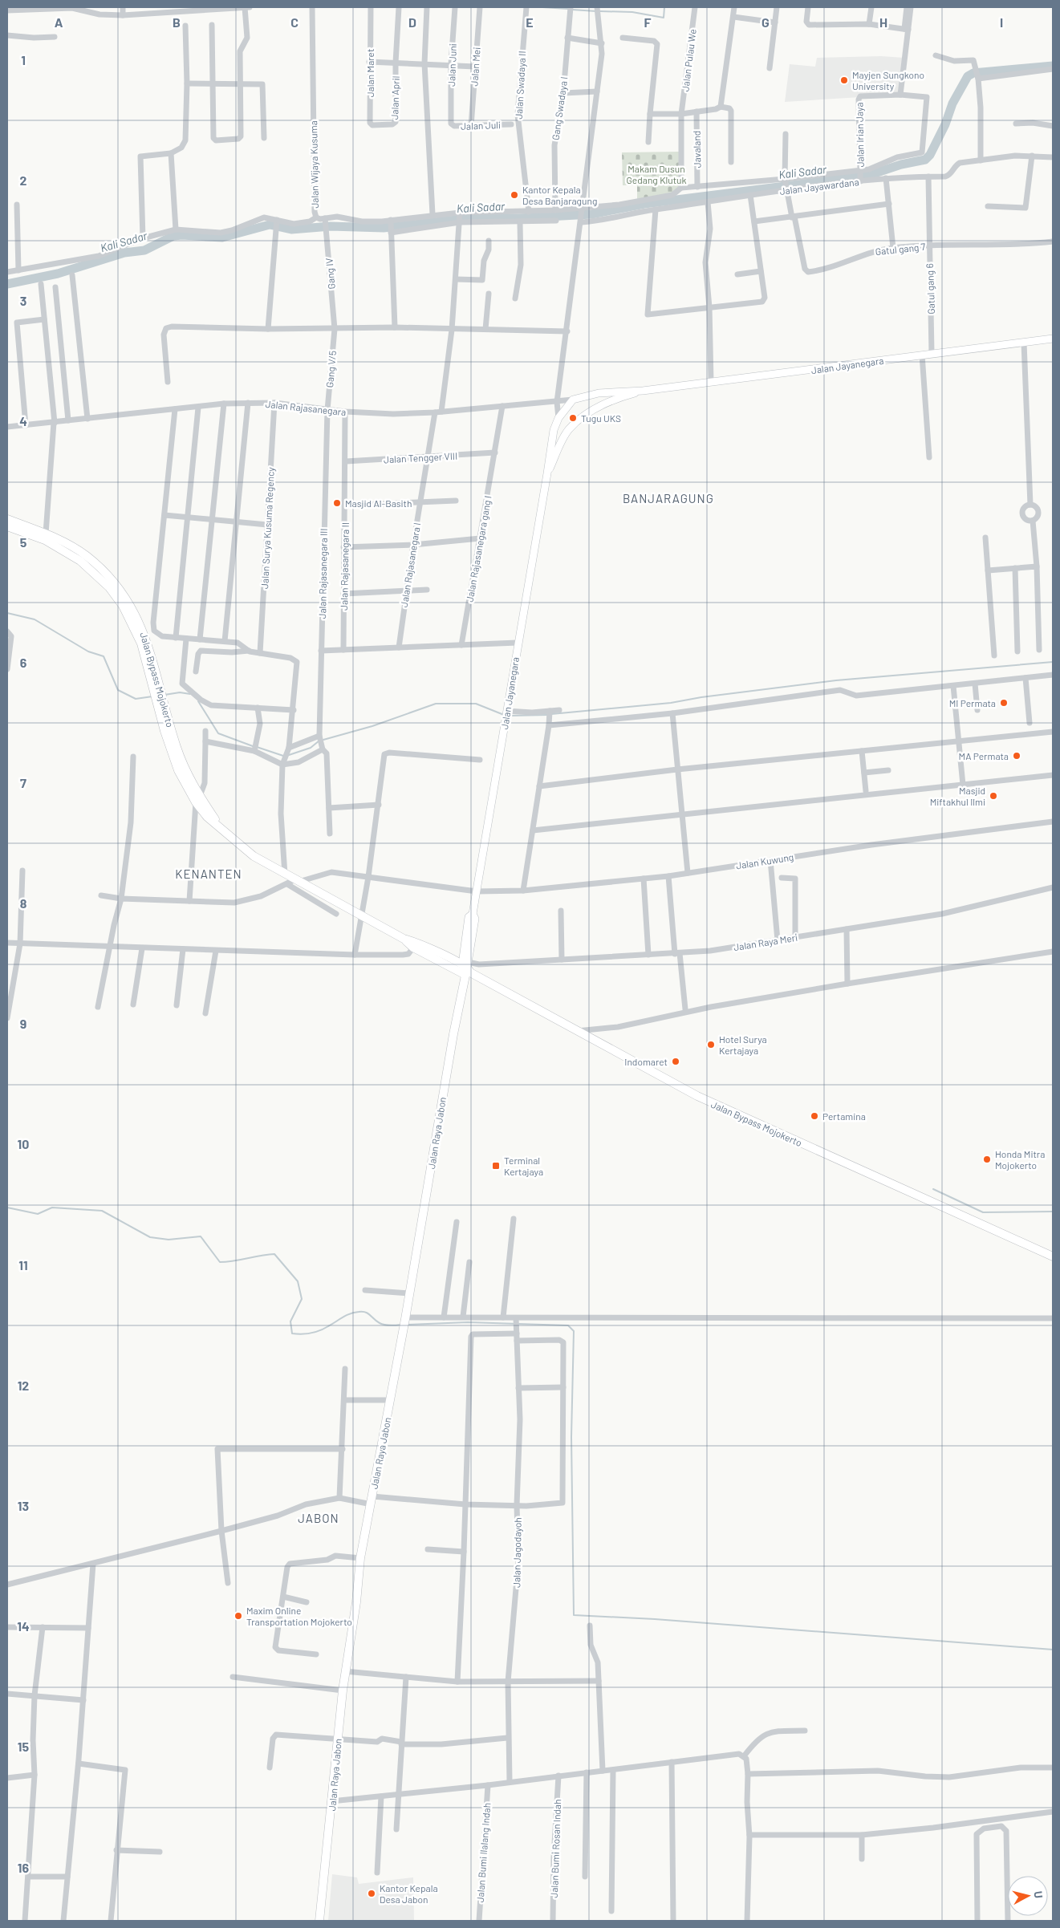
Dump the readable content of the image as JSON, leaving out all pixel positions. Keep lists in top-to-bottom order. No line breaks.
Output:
{"streets":{"highway":["Jalan Bypass Mojokerto","Jalan Raya Jabon"],"main road":["Jalan Jayanegara"],"street":["Jalan Pulau We","Jalan Juni","Jalan Mei","Jalan Maret","Jalan Swadaya II","Jalan April","Gang Swadaya I","Jalan Juli","Jalan Irian Jaya","Javaland","Jalan Wijaya Kusuma","Jalan Jayawardana","Gatul gang 7","Gang IV","Gatul gang 6","Gang V/5","Jalan Rajasanegara","Jalan Tengger VIII","Jalan Surya Kusuma Regency","Jalan Rajasanegara gang I","Jalan Rajasanegara I","Jalan Rajasanegara II","Jalan Rajasanegara III","Jalan Kuwung","Jalan Raya Meri","Jalan Jagodayoh","Jalan Bumi Rosan Indah","Jalan Bumi Ilalang Indah"]},"crossings":[["Jalan Pulau We","Jalan Wijaya Kusuma"],["Jalan Juni","Jalan Juli"],["Jalan Mei","Jalan Juli"],["Jalan Maret","Jalan April"],["Jalan Swadaya II","Jalan Wijaya Kusuma"],["Gang Swadaya I","Jalan Wijaya Kusuma"],["Jalan Irian Jaya","Jalan Jayawardana"],["Jalan Wijaya Kusuma","Gang IV"],["Jalan Jayawardana","Gatul gang 6"],["Gatul gang 7","Gatul gang 6"],["Gang IV","Gang V/5"],["Gatul gang 6","Jalan Jayanegara"],["Jalan Jayanegara","Jalan Rajasanegara"],["Jalan Jayanegara","Jalan Bypass Mojokerto"],["Jalan Jayanegara","Jalan Kuwung"],["Jalan Jayanegara","Jalan Raya Meri"],["Jalan Jayanegara","Jalan Raya Jabon"],["Gang V/5","Jalan Rajasanegara"],["Gang V/5","Jalan Rajasanegara III"],["Jalan Rajasanegara","Jalan Surya Kusuma Regency"],["Jalan Rajasanegara","Jalan Rajasanegara gang I"],["Jalan Rajasanegara","Jalan Rajasanegara I"],["Jalan Rajasanegara","Jalan Rajasanegara II"],["Jalan Rajasanegara","Jalan Rajasanegara III"],["Jalan Tengger VIII","Jalan Rajasanegara gang I"],["Jalan Tengger VIII","Jalan Rajasanegara I"],["Jalan Tengger VIII","Jalan Rajasanegara II"],["Jalan Bypass Mojokerto","Jalan Kuwung"],["Jalan Bypass Mojokerto","Jalan Raya Meri"],["Jalan Bypass Mojokerto","Jalan Raya Jabon"],["Jalan Raya Meri","Jalan Raya Jabon"]],"districts":["BANJARAGUNG","KENANTEN","JABON"],"water":["Kali Sadar"],"parks":["Makam Dusun Gedang Klutuk"],"places":{"other":["Mayjen Sungkono University","Kantor Kepala Desa Banjaragung","Tugu UKS","Masjid Al-Basith","MI Permata","MA Permata","Masjid Miftakhul Ilmi","Hotel Surya Kertajaya","Indomaret","Pertamina","Honda Mitra Mojokerto","Maxim Online Transportation Mojokerto","Kantor Kepala Desa Jabon"],"transit":["Terminal Kertajaya"]},"north":"right","grid":{"columns":["A","B","C","D","E","F","G","H","I"],"rows":["1","2","3","4","5","6","7","8","9","10","11","12","13","14","15","16"]}}
